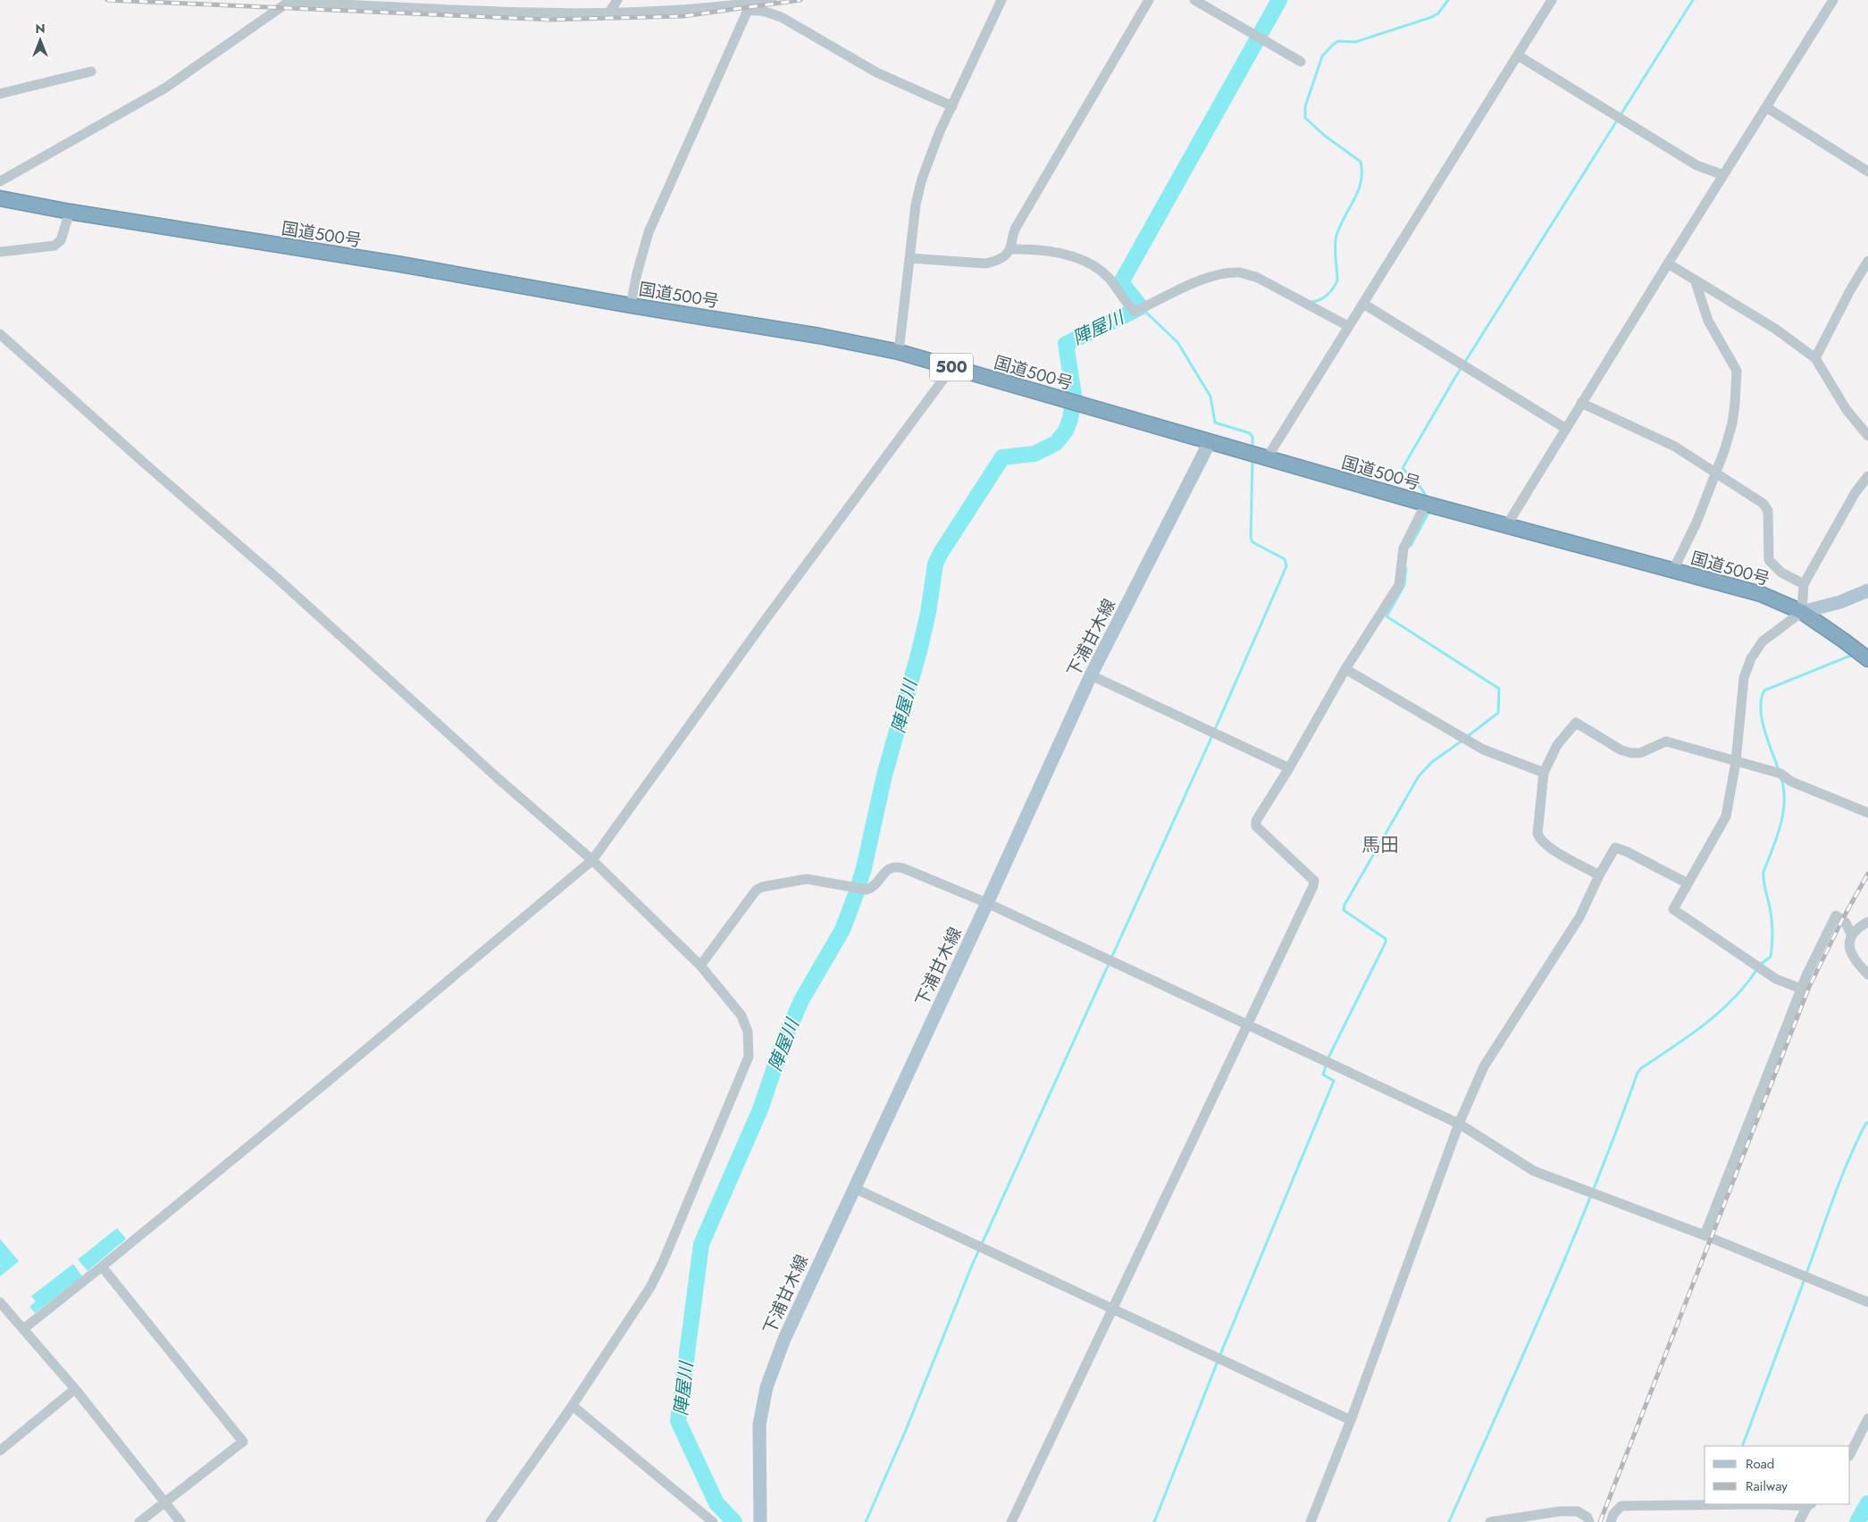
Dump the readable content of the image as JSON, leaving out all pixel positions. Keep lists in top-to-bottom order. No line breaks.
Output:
{"streets":{"highway":["国道500号","500"],"main road":["下浦甘木線"]},"crossings":[["国道500号","下浦甘木線"]],"districts":["馬田"],"water":["陣屋川"],"legend":["Road","Railway"],"north":"top"}
